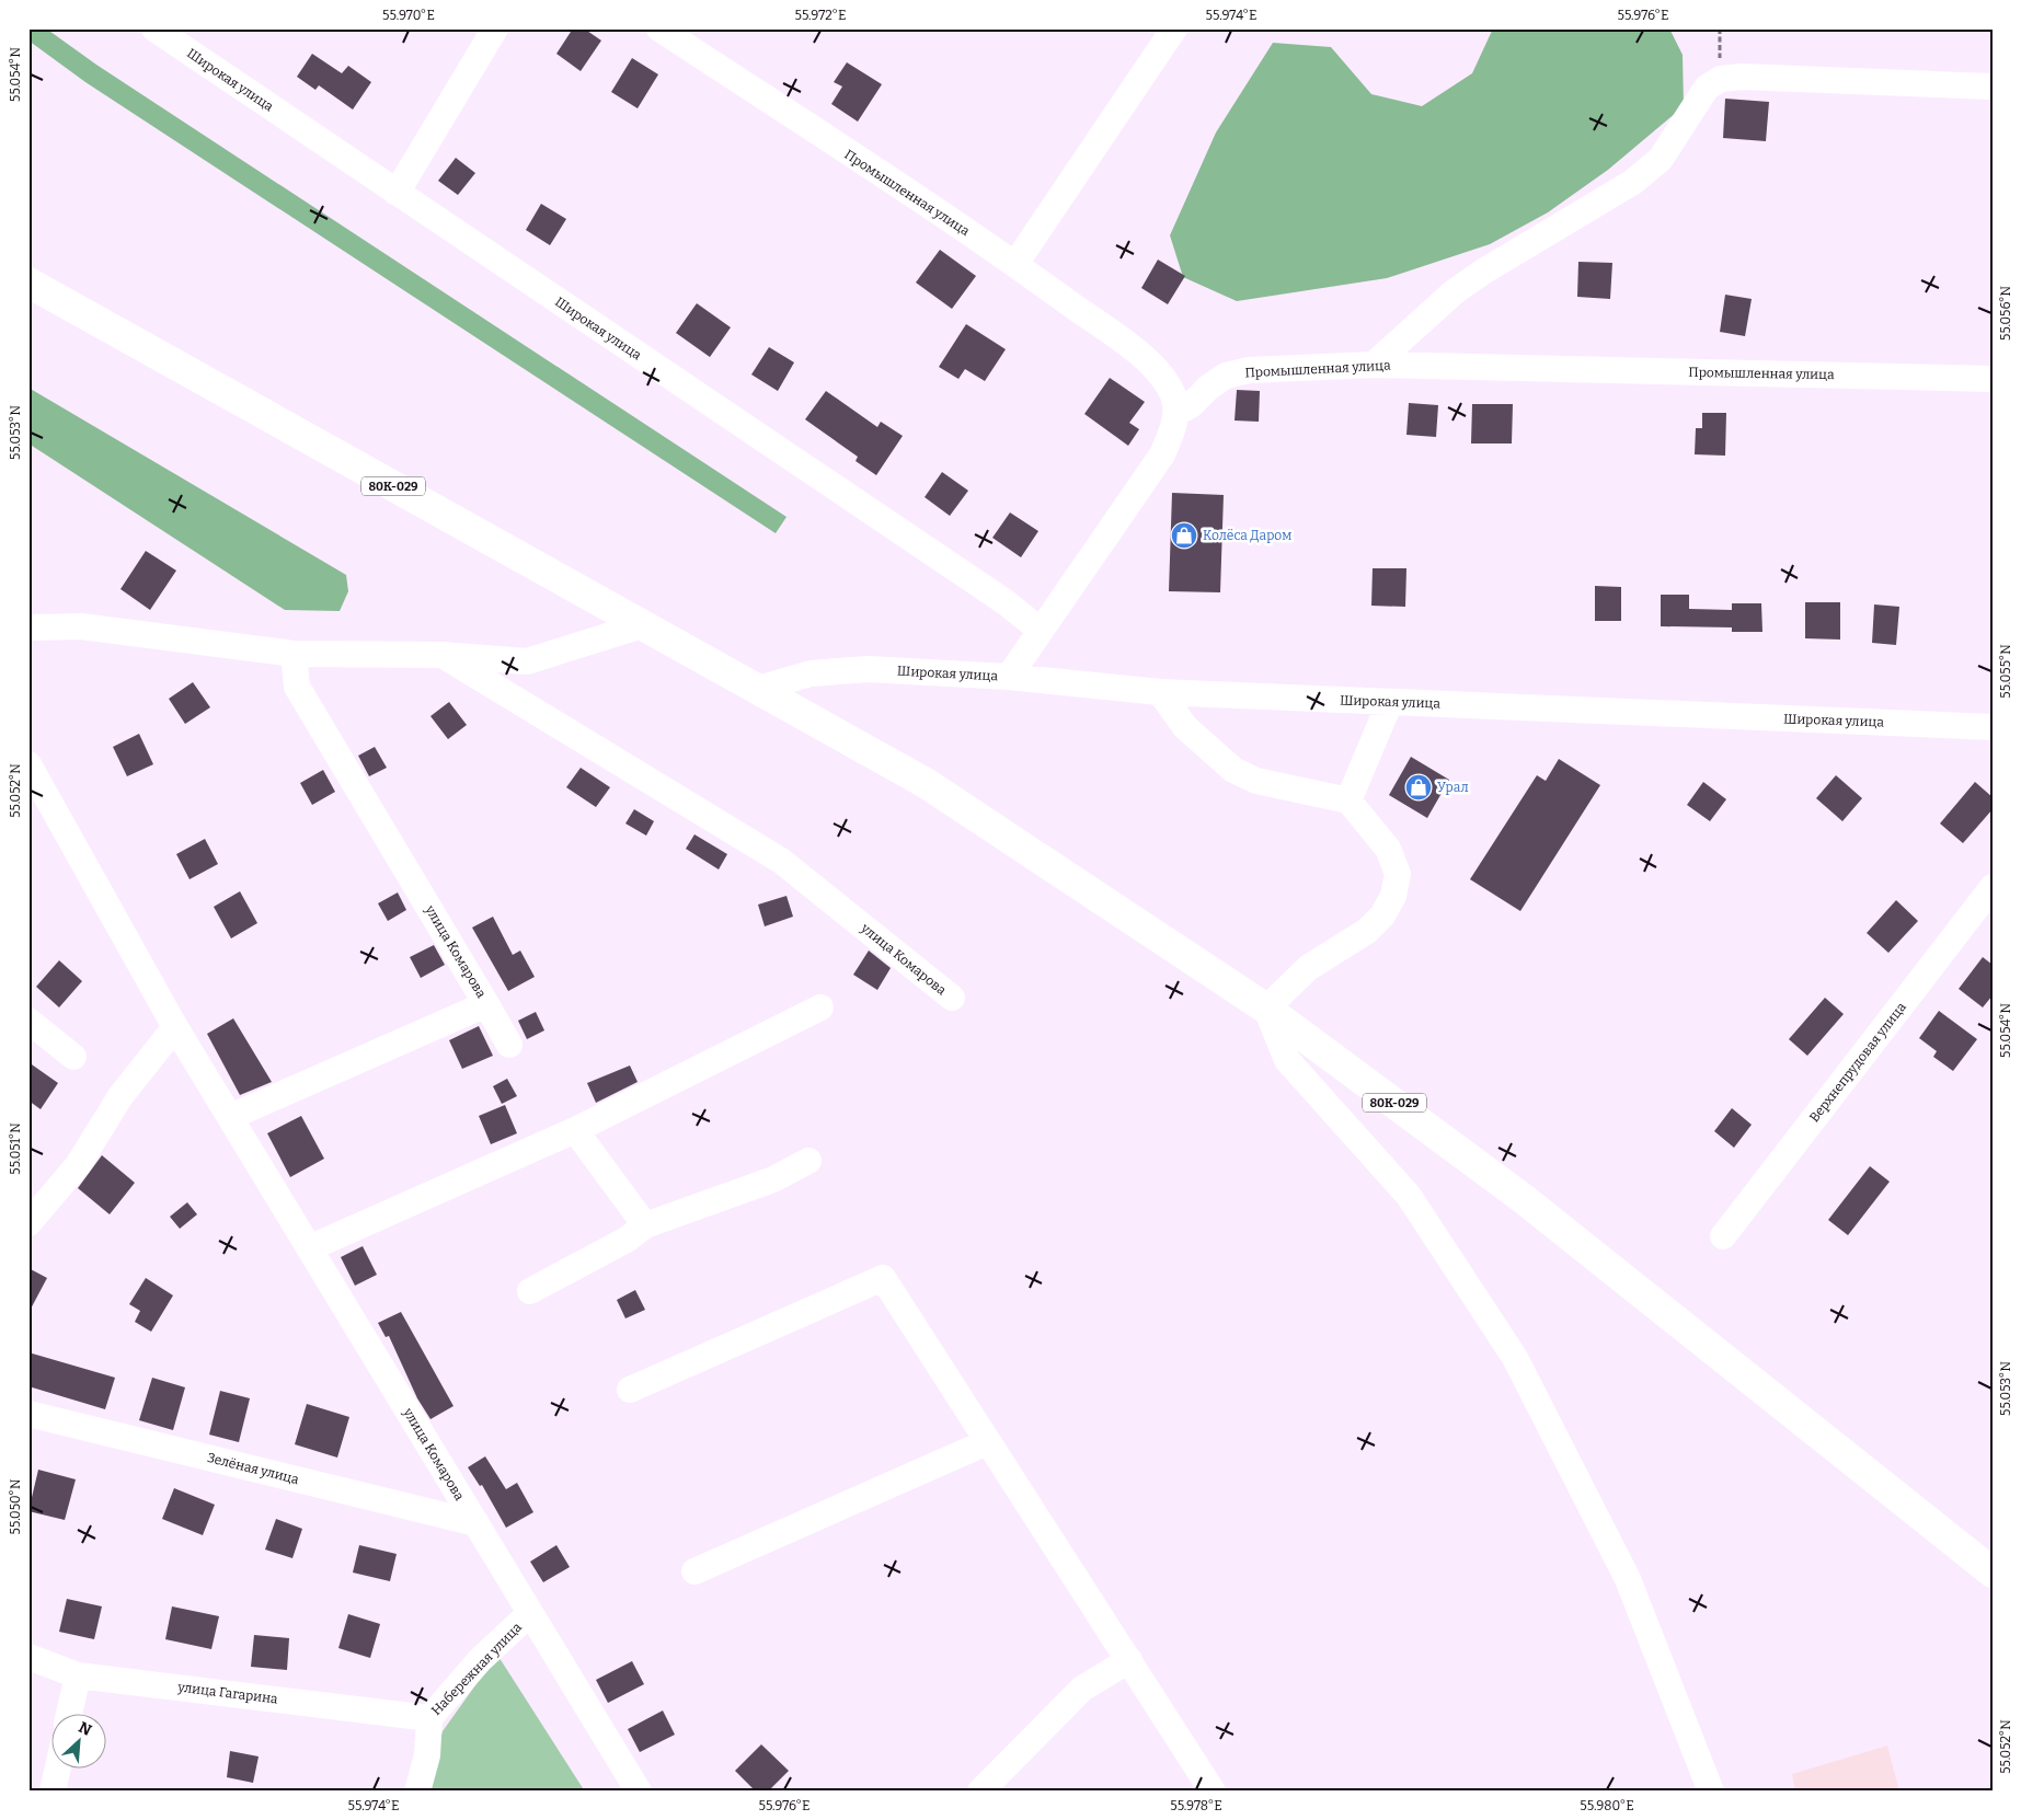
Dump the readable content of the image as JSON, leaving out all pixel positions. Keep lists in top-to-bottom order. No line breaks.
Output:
{"streets":{"main road":["80К-029"],"street":["Широкая улица","Промышленная улица","улица Комарова","Верхнепрудовая улица","Зелёная улица","Набережная улица","улица Гагарина"]},"crossings":[["Широкая улица","80К-029"],["улица Комарова","Зелёная улица"],["улица Комарова","Набережная улица"],["Набережная улица","улица Гагарина"]],"places":{"shop":["Колёса Даром","Урал"]},"north":"top right","coordinates":["55.970°E","55.972°E","55.974°E","55.976°E","55.054°N","55.056°N","55.053°N","55.055°N","55.052°N","55.051°N","55.050°N","55.978°E","55.980°E"]}
